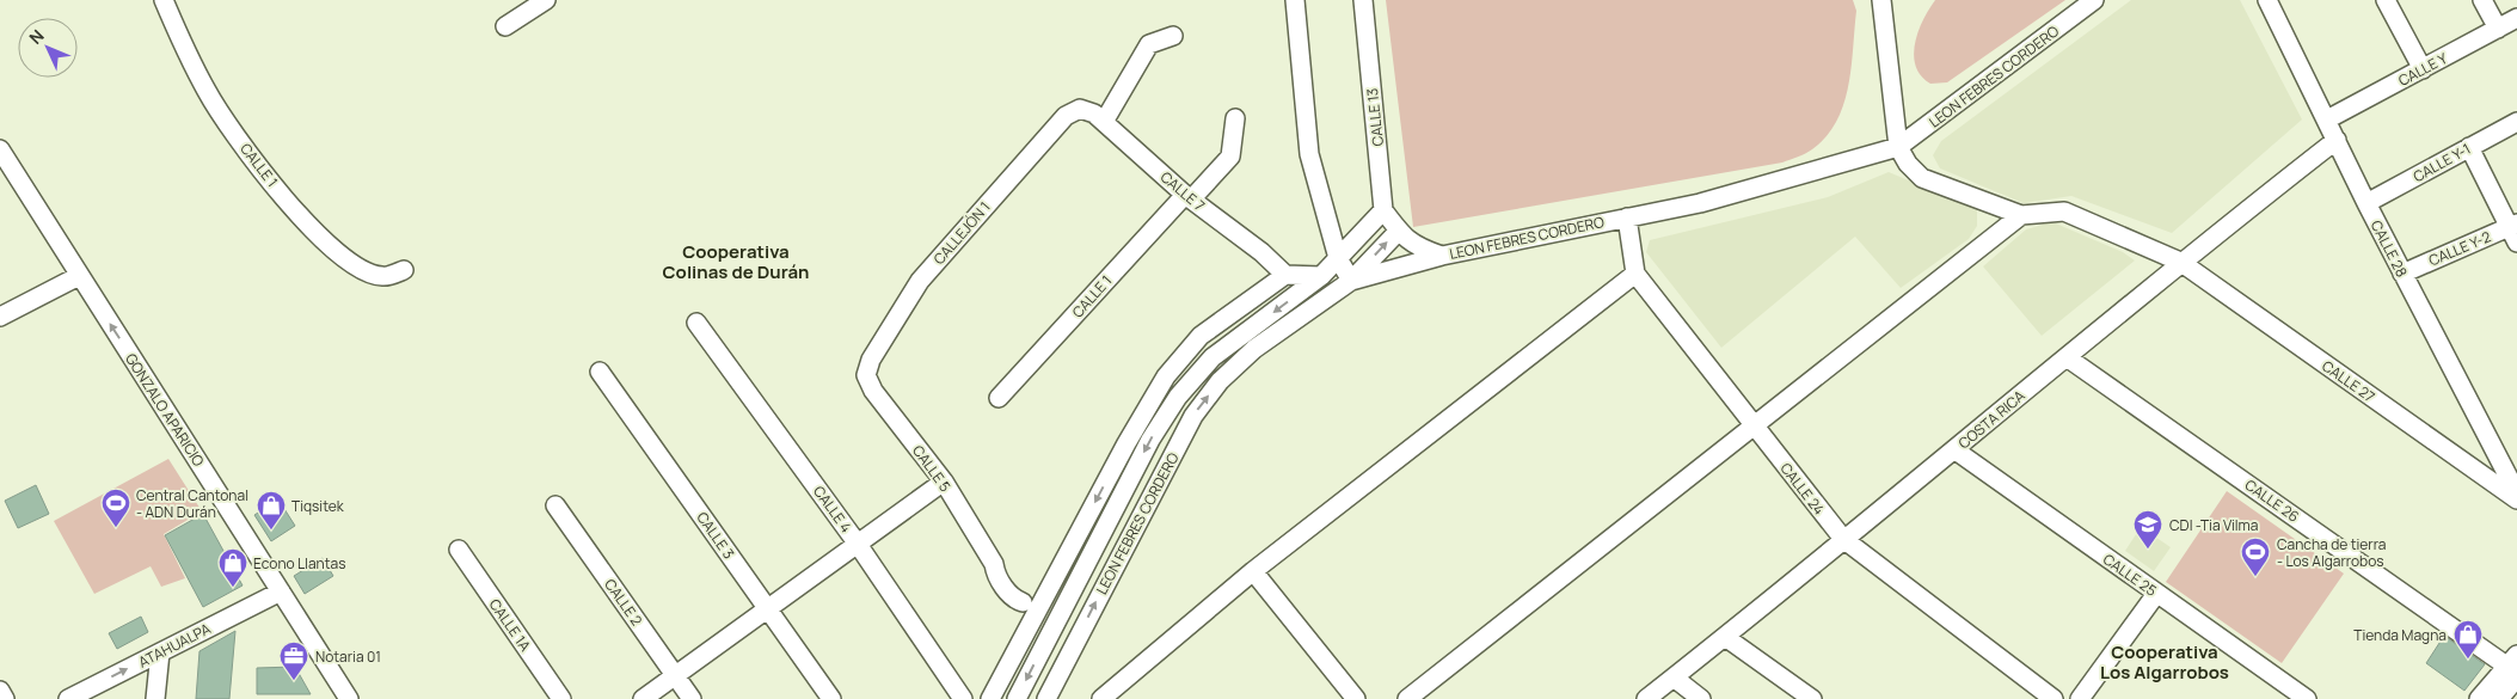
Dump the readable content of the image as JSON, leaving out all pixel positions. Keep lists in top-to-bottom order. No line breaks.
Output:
{"streets":{"street":["CALLE Y","LEON FEBRES CORDERO","CALLE 13","CALLE Y-1","CALLE 1","CALLE 7","CALLEJÓN 1","CALLE 28","CALLE Y-2","CALLE 27","GONZALO APARICIO","COSTA RICA","CALLE 5","CALLE 24","CALLE 26","CALLE 4","CALLE 3","CALLE 25","CALLE 2","CALLE 1A","ATAHUALPA"]},"crossings":[["CALLE Y","CALLE 28"],["LEON FEBRES CORDERO","CALLE 13"],["LEON FEBRES CORDERO","CALLE 5"],["LEON FEBRES CORDERO","CALLE 24"],["CALLE Y-1","CALLE 28"],["CALLE 1","CALLE 7"],["CALLE 7","CALLEJÓN 1"],["CALLEJÓN 1","CALLE 5"],["CALLE 28","CALLE Y-2"],["CALLE 28","COSTA RICA"],["CALLE 27","COSTA RICA"],["GONZALO APARICIO","ATAHUALPA"],["COSTA RICA","CALLE 24"],["COSTA RICA","CALLE 26"],["COSTA RICA","CALLE 25"]],"one_way":["GONZALO APARICIO","ATAHUALPA"],"districts":["Cooperativa Colinas de Durán","Cooperativa Los Algarrobos"],"places":{"sports":["Central Cantonal - ADN Durán","Cancha de tierra - Los Algarrobos"],"shop":["Tiqsitek","Econo Llantas","Tienda Magna"],"school or university":["CDI -Tia Vilma"],"office":["Notaria 01"]},"north":"top left"}
